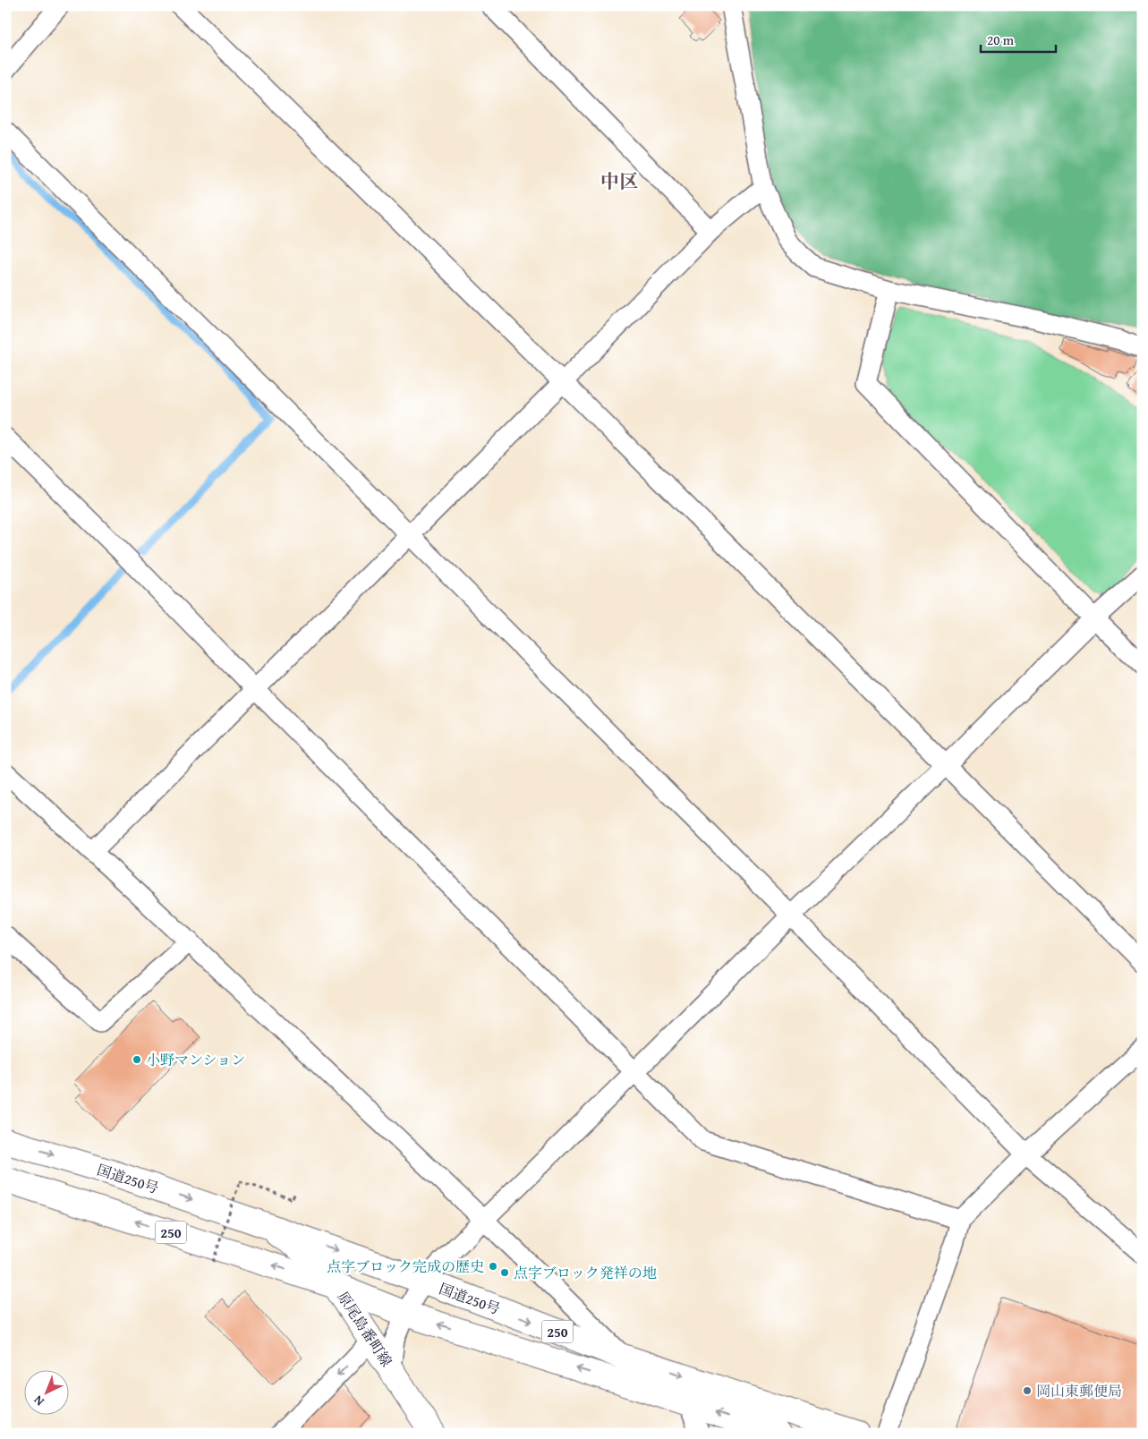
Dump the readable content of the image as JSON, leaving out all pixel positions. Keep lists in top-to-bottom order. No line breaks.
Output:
{"streets":{"main road":["国道250号","250","原尾島番町線"]},"crossings":[["国道250号","原尾島番町線"],["250","原尾島番町線"]],"districts":["中区"],"places":["小野マンション","点字ブロック完成の歴史","点字ブロック発祥の地","岡山東郵便局"],"scale_bar":"20 m","north":"bottom left"}
